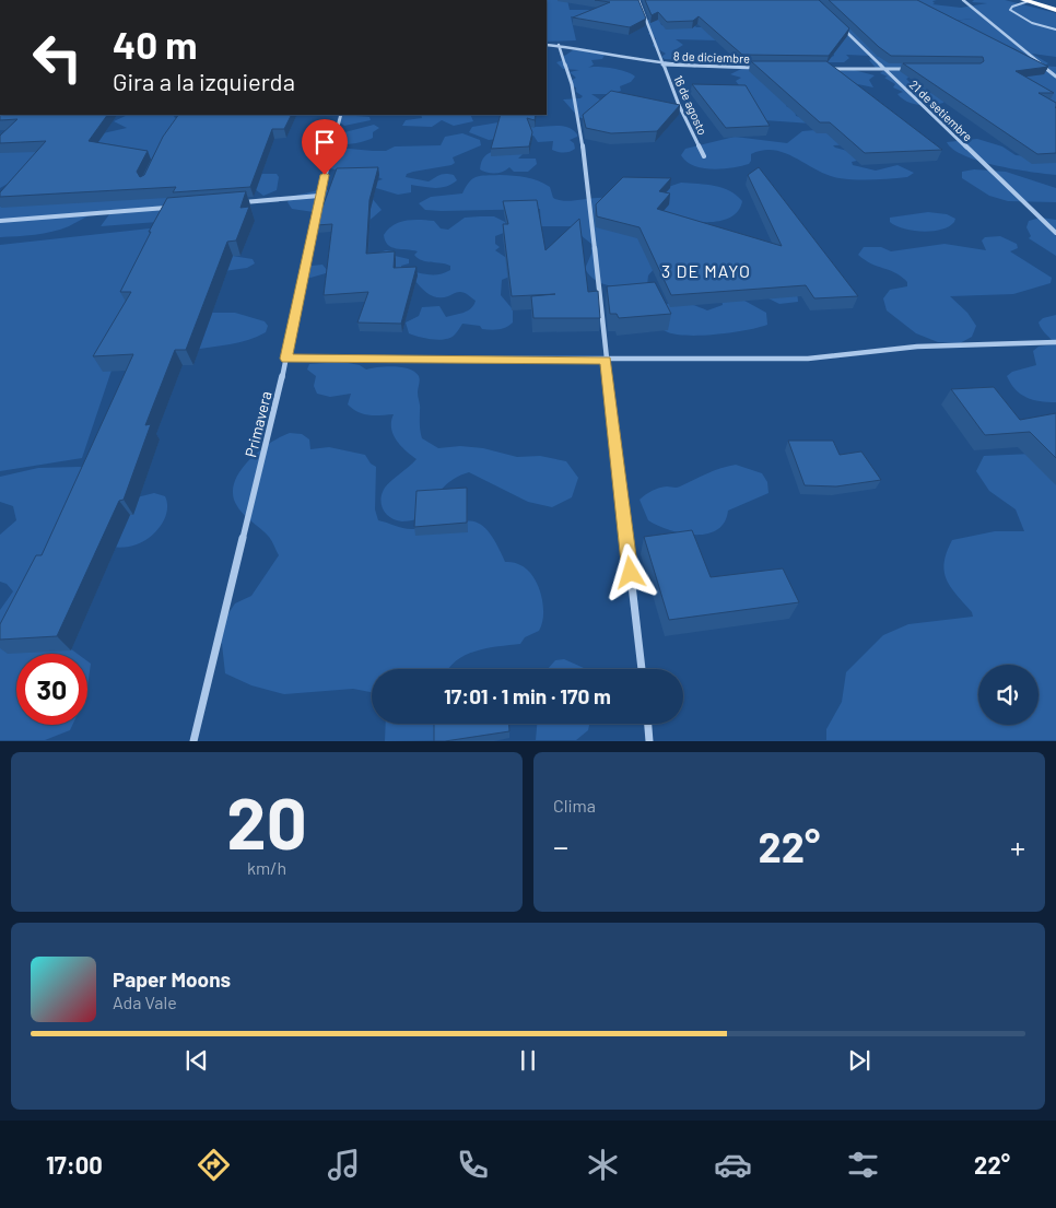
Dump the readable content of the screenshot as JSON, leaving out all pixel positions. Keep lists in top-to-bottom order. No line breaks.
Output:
{"streets":{"street":["8 de diciembre","16 de agosto","21 de setiembre","Primavera"]},"crossings":[["8 de diciembre","16 de agosto"]],"districts":["3 DE MAYO"],"page":{"turn":["40 m","Gira a la izquierda"],"limit":"30","trip":"17:01 · 1 min · 170 m","tile":[["20","km/h"],"Clima"],"heat":["−","22°","+"],"song":["Paper Moons","Ada Vale"],"tabs":["17:00","22°"]}}
